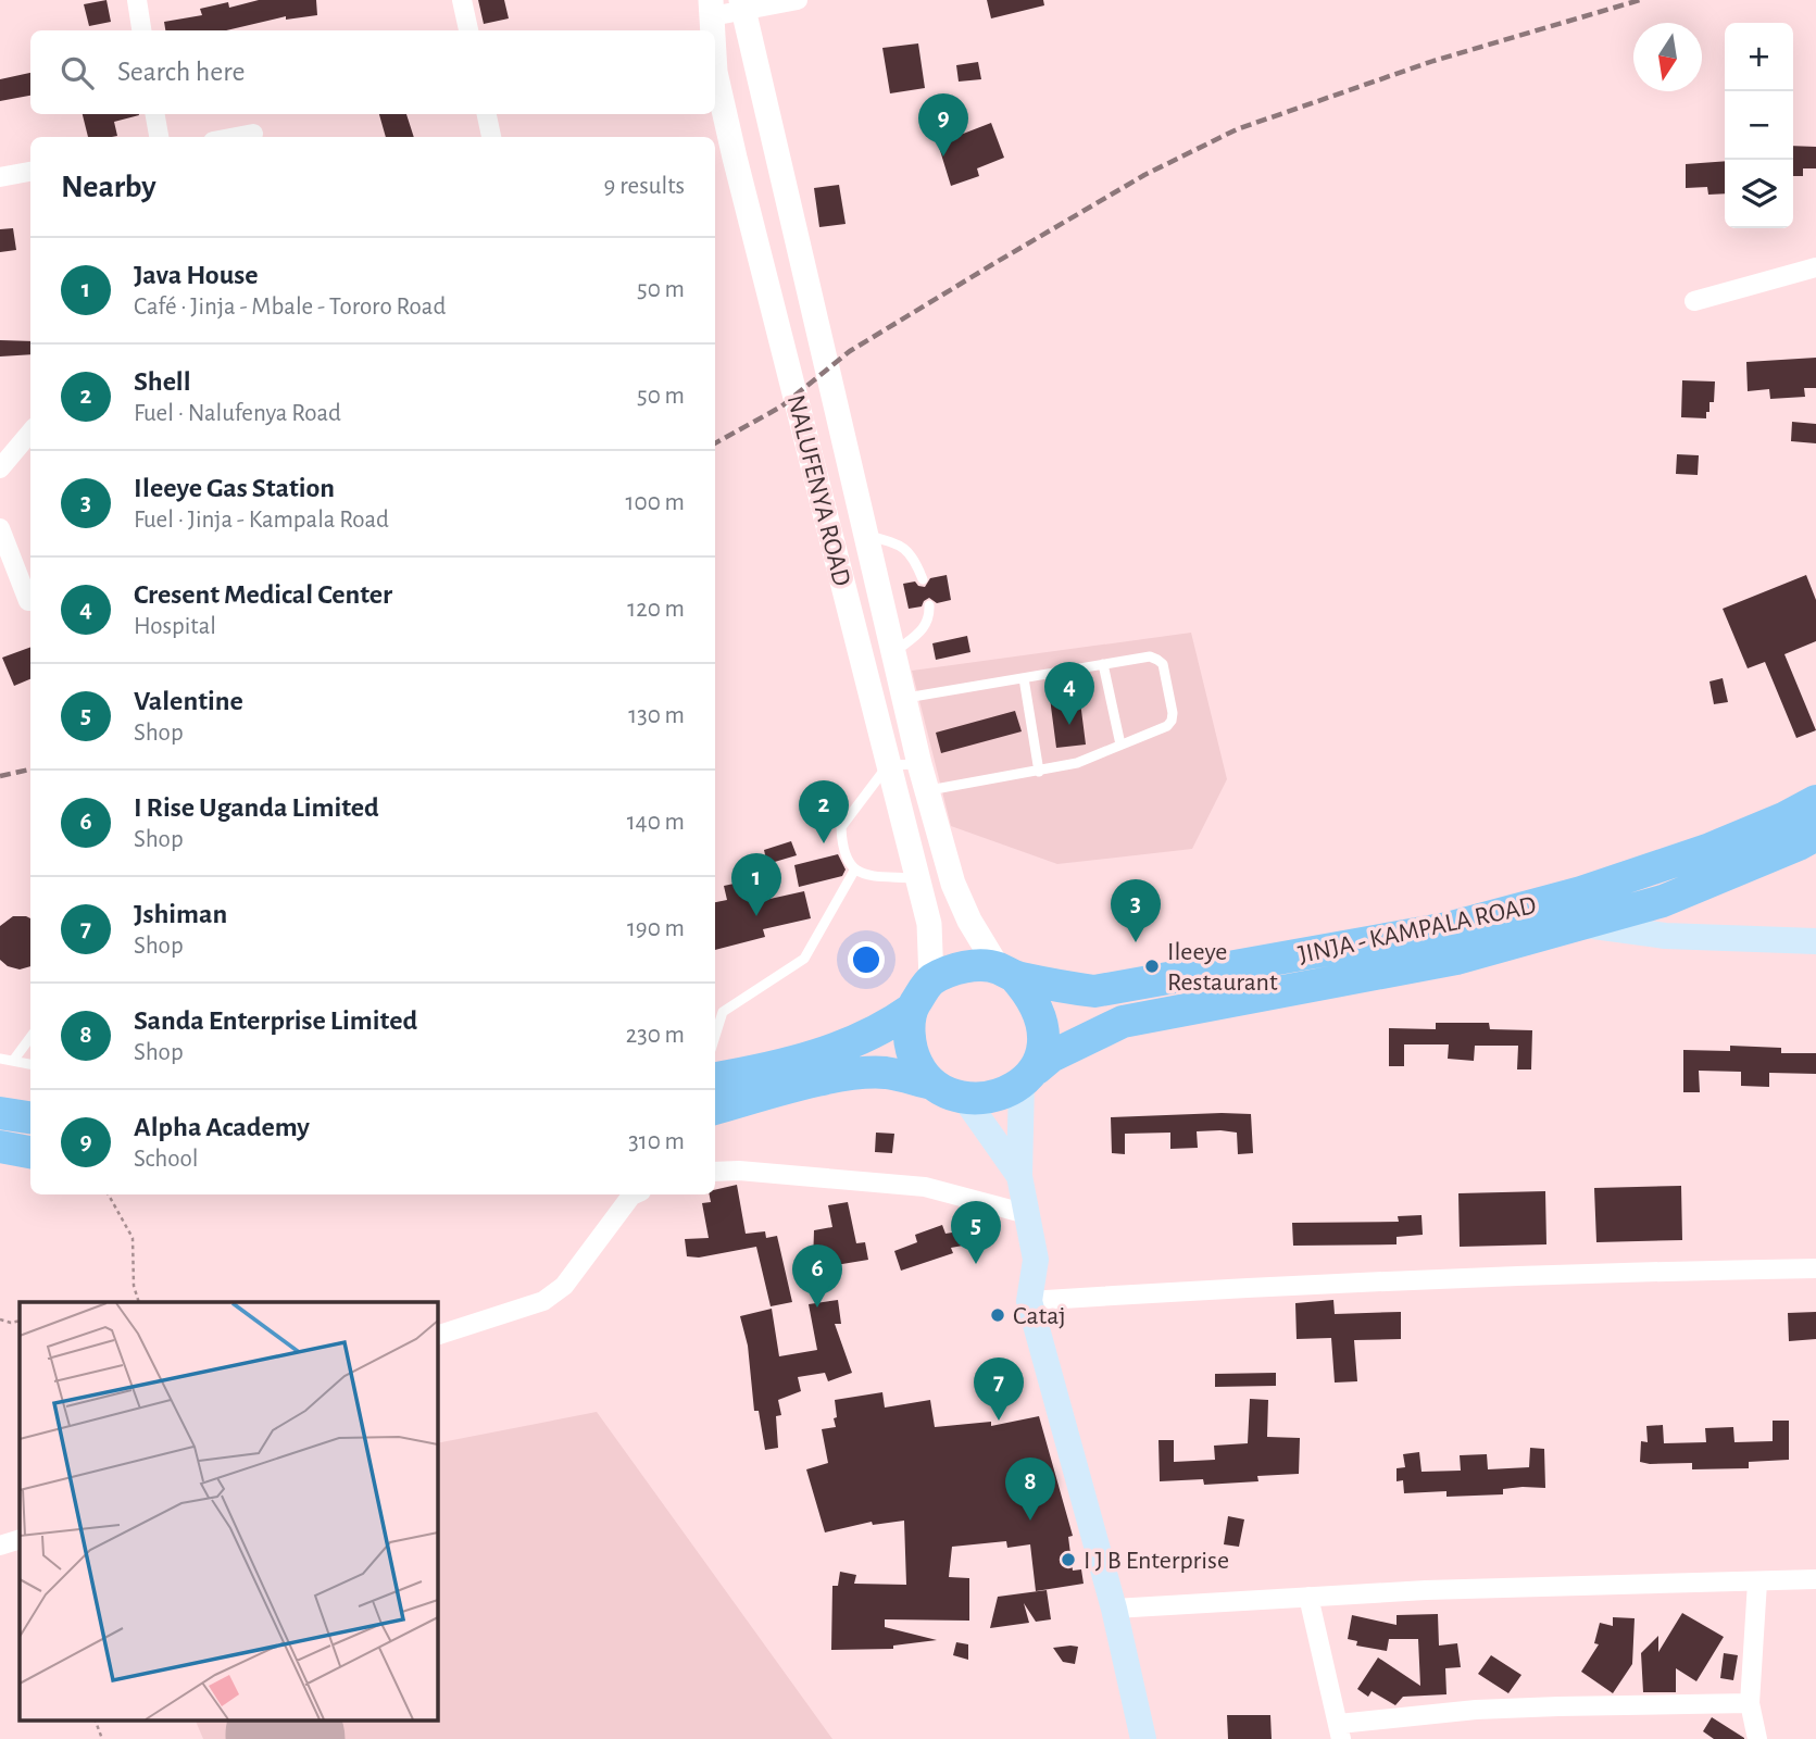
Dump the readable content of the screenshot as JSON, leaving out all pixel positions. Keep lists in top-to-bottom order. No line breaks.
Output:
{"streets":{"highway":["JINJA - KAMPALA ROAD"],"street":["NALUFENYA ROAD"]},"crossings":[["NALUFENYA ROAD","JINJA - KAMPALA ROAD"]],"places":["Ileeye Restaurant","Cataj","I J B Enterprise"],"north":"bottom","page":{"map_buttons":["+","−"],"search":"Search here","pins":["9","4","2","1","3","5","6","7","8"],"heading":["Nearby","9 results"],"list":[{"mark":"1","name":"Java House","note":"Café · Jinja - Mbale - Tororo Road","value":"50 m"},{"mark":"2","name":"Shell","note":"Fuel · Nalufenya Road","value":"50 m"},{"mark":"3","name":"Ileeye Gas Station","note":"Fuel · Jinja - Kampala Road","value":"100 m"},{"mark":"4","name":"Cresent Medical Center","note":"Hospital","value":"120 m"},{"mark":"5","name":"Valentine","note":"Shop","value":"130 m"},{"mark":"6","name":"I Rise Uganda Limited","note":"Shop","value":"140 m"},{"mark":"7","name":"Jshiman","note":"Shop","value":"190 m"},{"mark":"8","name":"Sanda Enterprise Limited","note":"Shop","value":"230 m"},{"mark":"9","name":"Alpha Academy","note":"School","value":"310 m"}]}}
